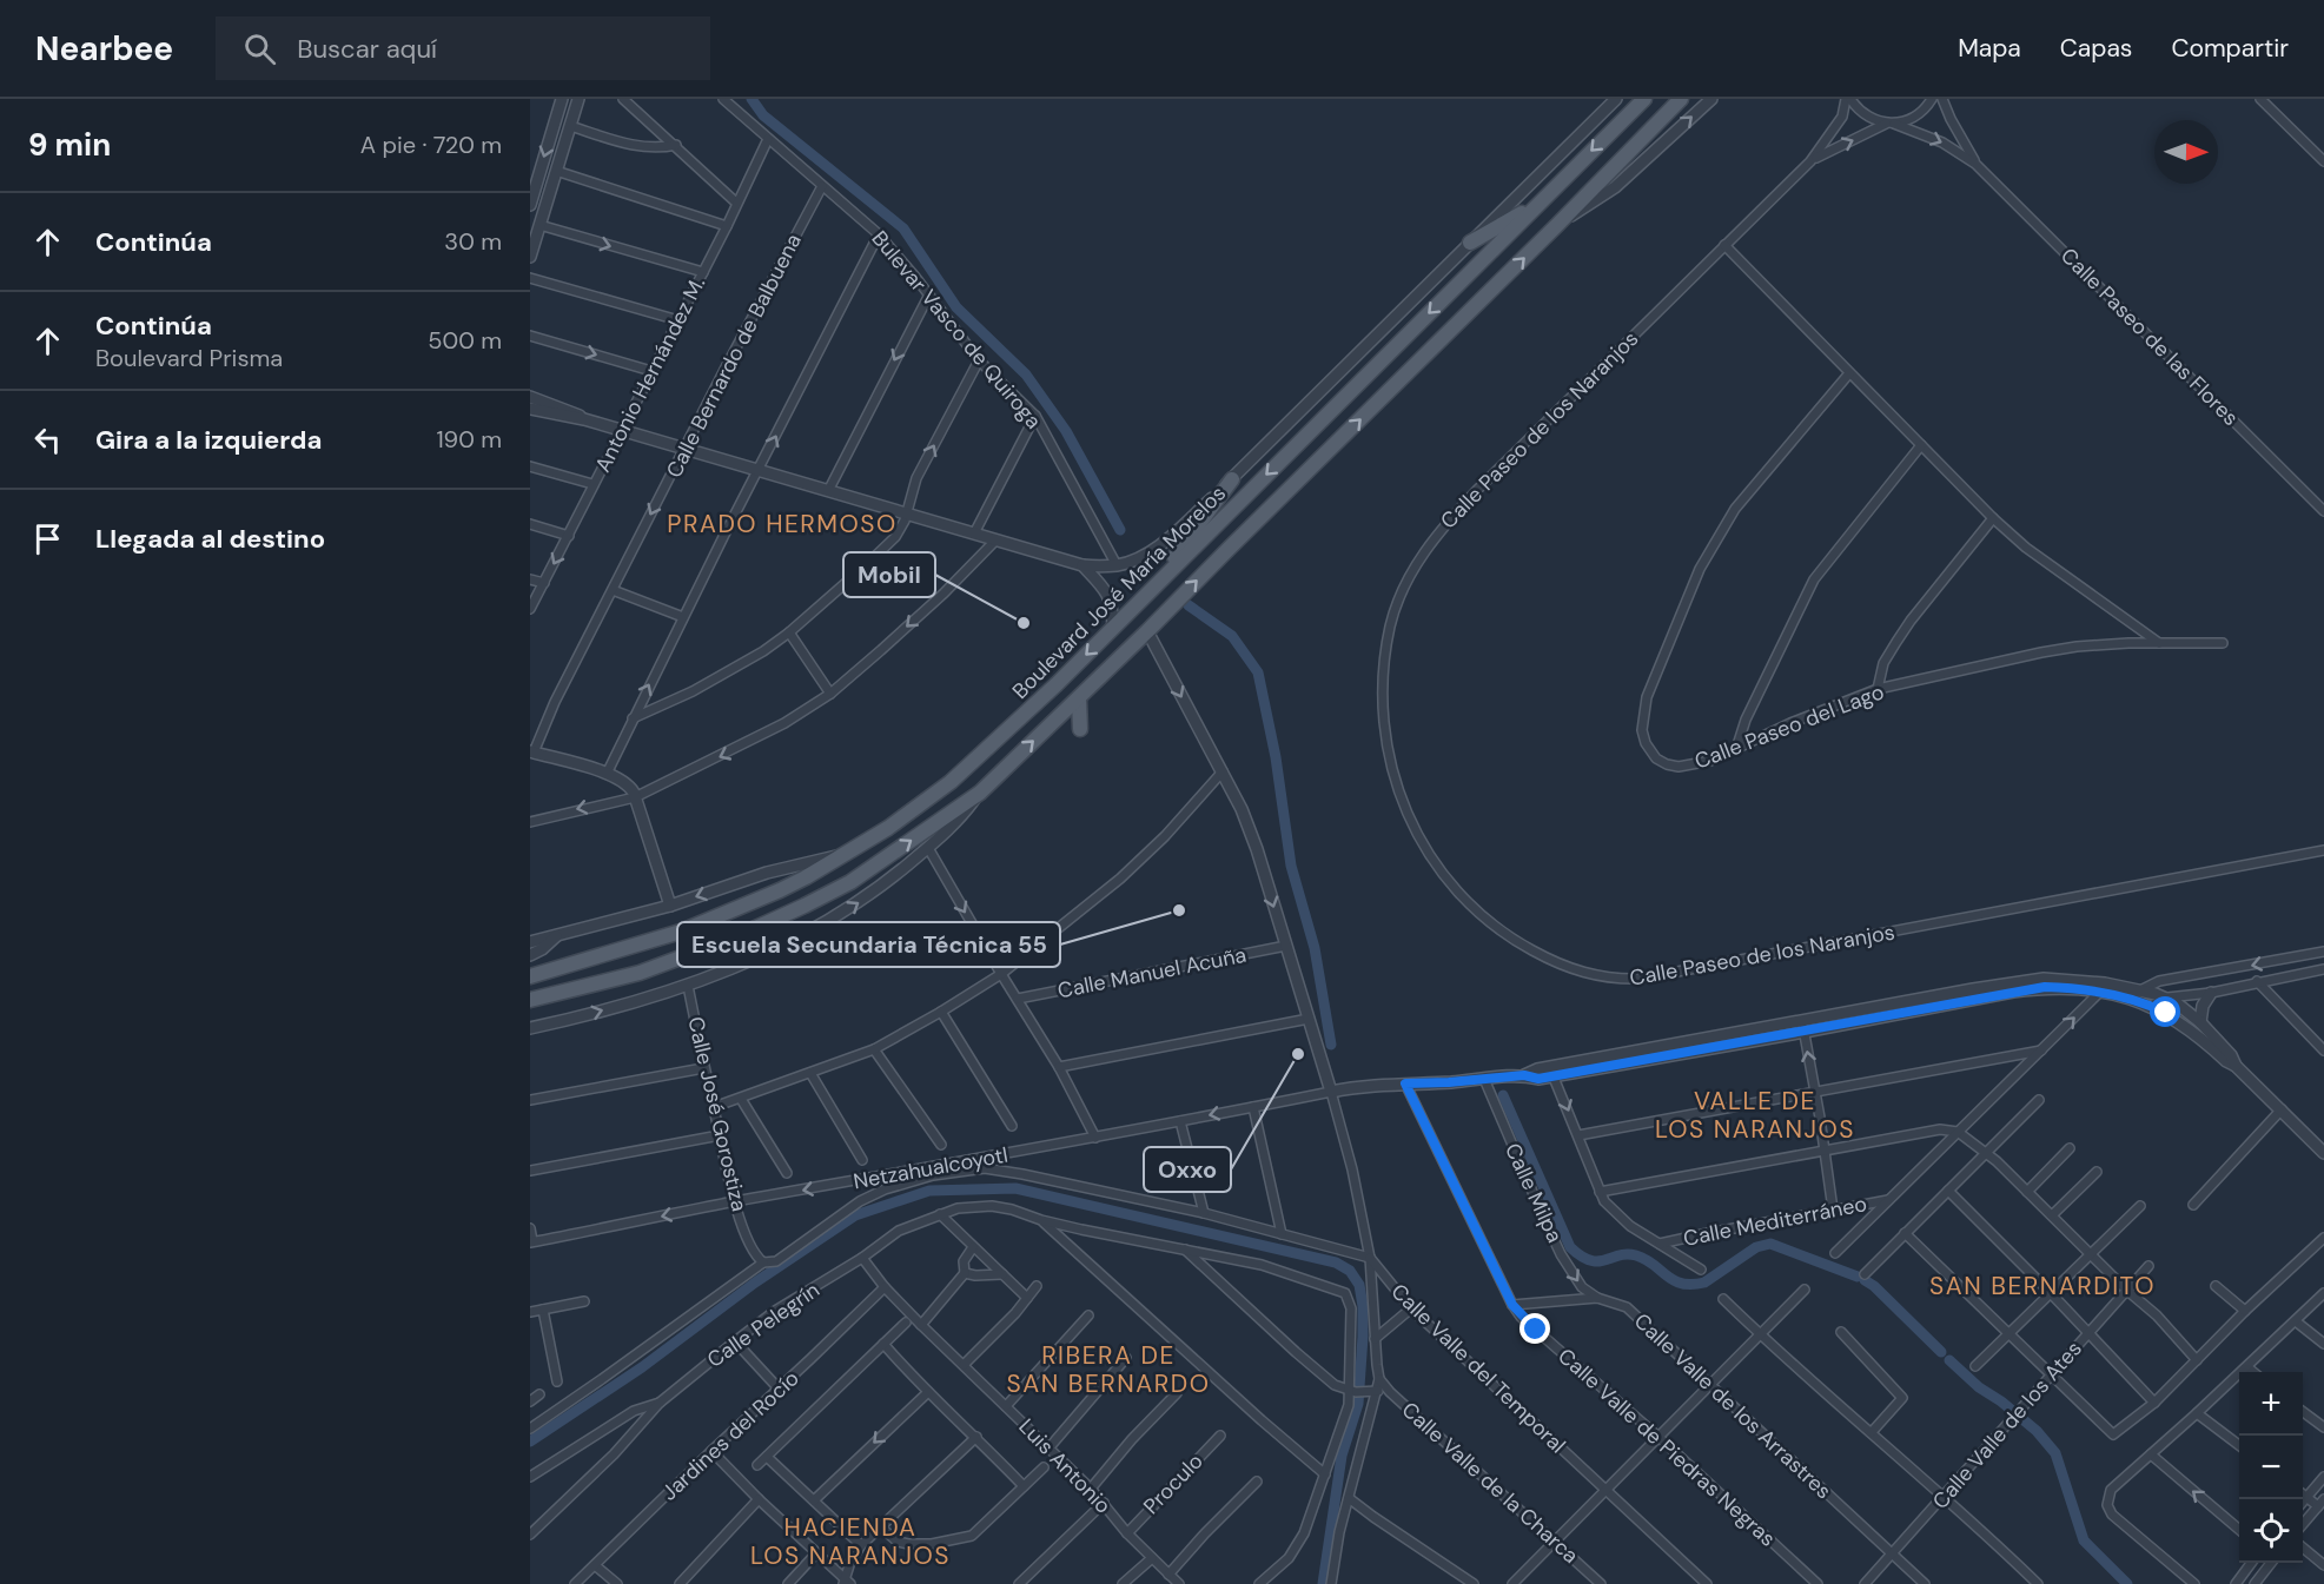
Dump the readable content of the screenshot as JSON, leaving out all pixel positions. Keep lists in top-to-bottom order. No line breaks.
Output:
{"streets":{"main road":["Boulevard José María Morelos"],"street":["Bulevar Vasco de Quiroga","Calle Paseo de las Flores","Calle Bernardo de Balbuena","Antonio Hernández M.","Calle Paseo de los Naranjos","Calle Paseo del Lago","Calle Manuel Acuña","Calle José Gorostiza","Netzahualcoyotl","Calle Milpa","Calle Mediterráneo","Calle Pelegrín","Calle Valle del Temporal","Calle Valle de los Arrastres","Calle Valle de los Ates","Jardines del Rocío","Calle Valle de Piedras Negras","Luis Antonio","Calle Valle de la Charca","Proculo"]},"crossings":[["Bulevar Vasco de Quiroga","Calle Bernardo de Balbuena"],["Bulevar Vasco de Quiroga","Antonio Hernández M."],["Bulevar Vasco de Quiroga","Boulevard José María Morelos"],["Calle Paseo de las Flores","Calle Paseo de los Naranjos"],["Calle Bernardo de Balbuena","Boulevard José María Morelos"],["Antonio Hernández M.","Boulevard José María Morelos"],["Calle Manuel Acuña","Calle Valle del Temporal"],["Calle José Gorostiza","Netzahualcoyotl"],["Netzahualcoyotl","Calle Valle del Temporal"],["Calle Milpa","Calle Valle de los Arrastres"],["Calle Pelegrín","Luis Antonio"],["Calle Valle de los Arrastres","Calle Valle de los Ates"],["Calle Valle de los Arrastres","Calle Valle de Piedras Negras"],["Jardines del Rocío","Luis Antonio"],["Luis Antonio","Proculo"]],"districts":["PRADO HERMOSO","VALLE DE LOS NARANJOS","SAN BERNARDITO","RIBERA DE SAN BERNARDO","HACIENDA LOS NARANJOS"],"places":["Mobil","Escuela Secundaria Técnica 55","Oxxo"],"north":"right","page":{"header":"Nearbee","search":"Buscar aquí","nav":["Mapa","Capas","Compartir"],"heading":["9 min","A pie · 720 m"],"list":[["Continúa","30 m"],["Continúa","Boulevard Prisma","500 m"],["Gira a la izquierda","190 m"],"Llegada al destino"],"map_buttons":["+","−"]}}
